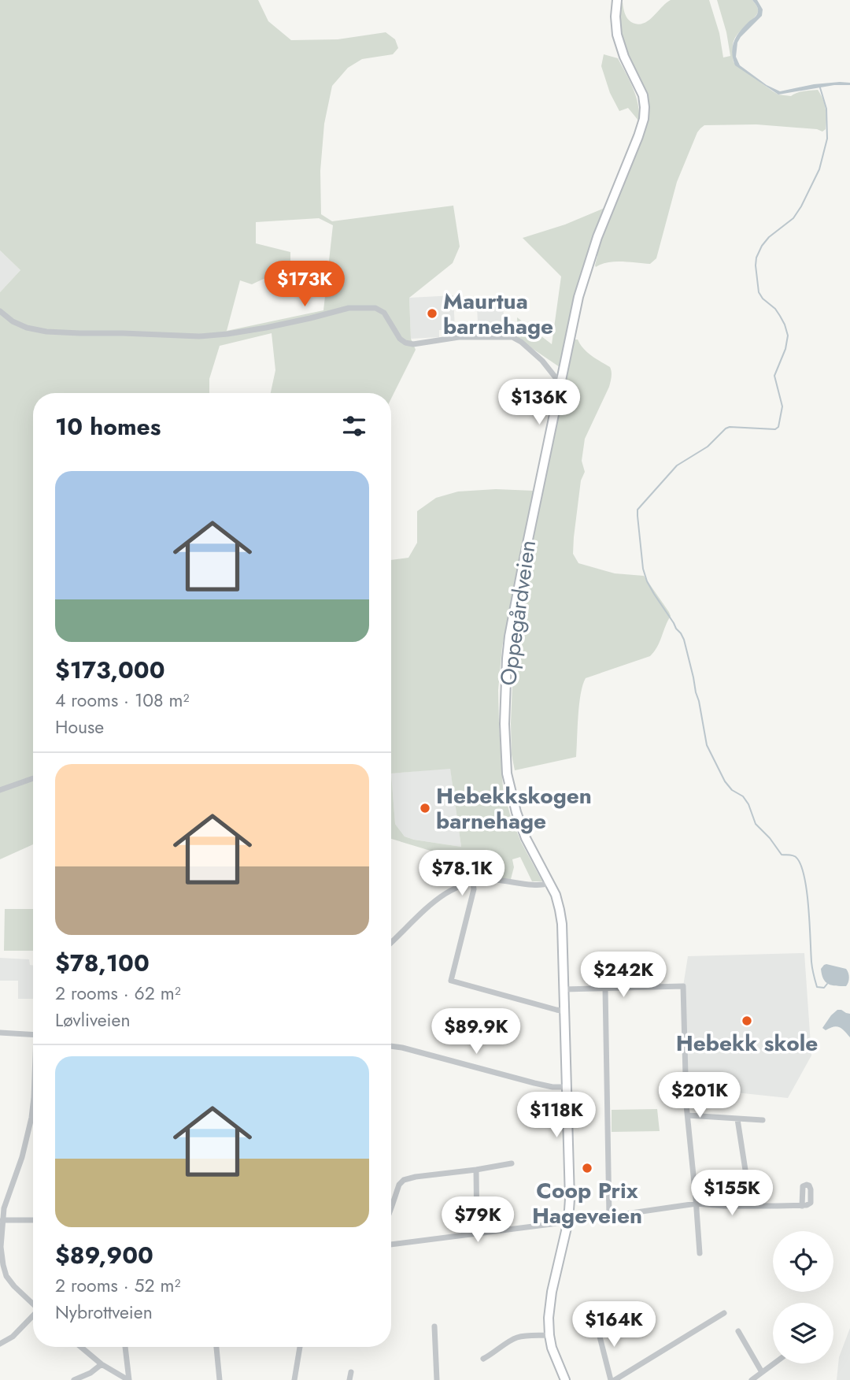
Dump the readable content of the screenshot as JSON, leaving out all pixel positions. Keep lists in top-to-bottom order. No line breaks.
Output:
{"streets":{"main road":["Oppegårdveien"]},"places":["Maurtua barnehage","Hebekkskogen barnehage","Hebekk skole","Coop Prix Hageveien"],"page":{"price":["$173K","$136K","$78.1K","$242K","$89.9K","$201K","$118K","$155K","$79K","$164K"],"heading":"10 homes","list":[{"name":"$173,000","note":"4 rooms · 108 m² · House"},{"name":"$78,100","note":"2 rooms · 62 m² · Løvliveien"},{"name":"$89,900","note":"2 rooms · 52 m² · Nybrottveien"}]}}
